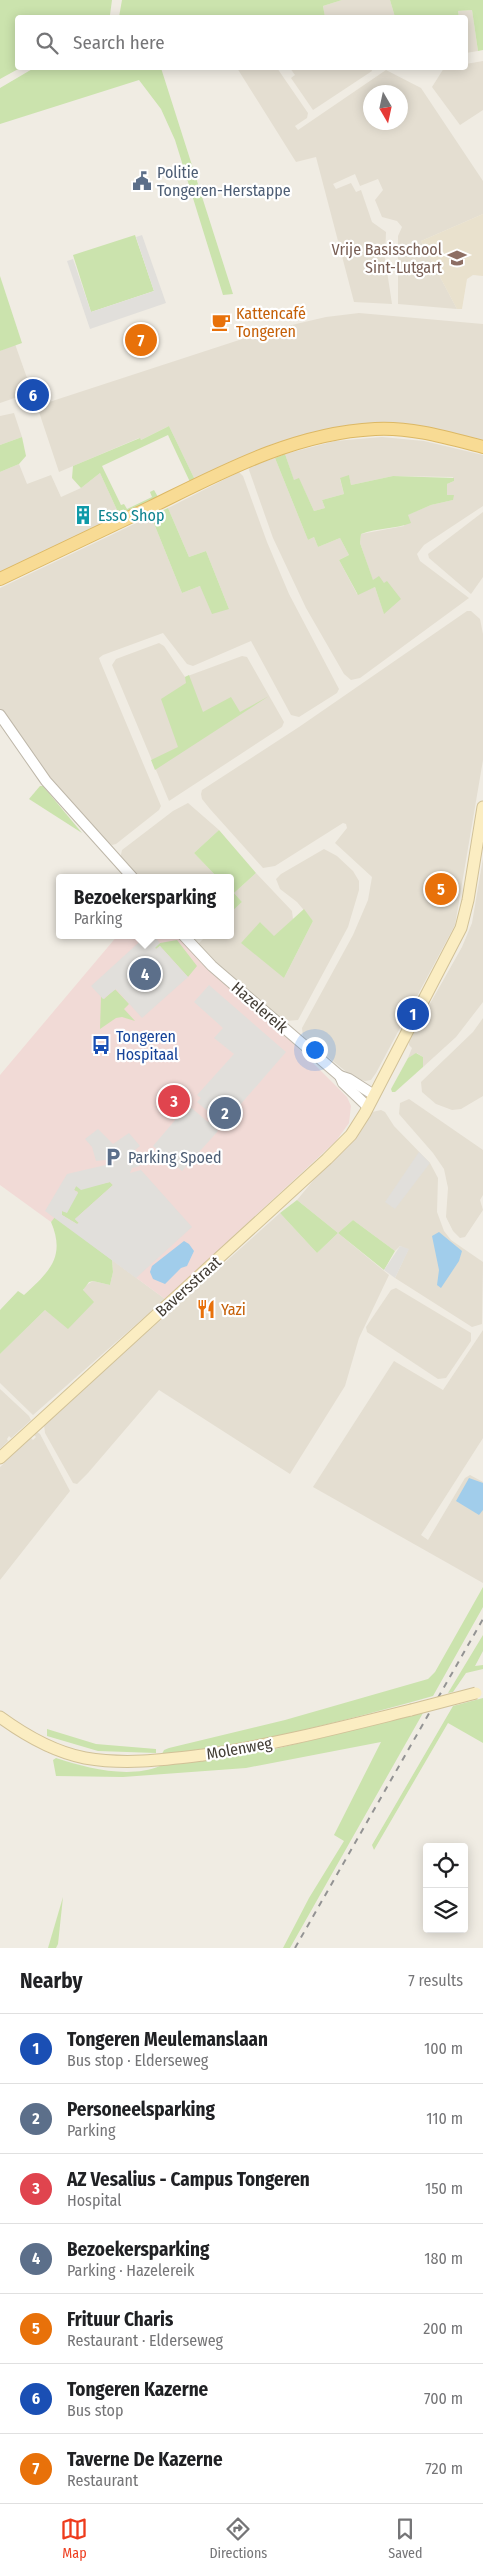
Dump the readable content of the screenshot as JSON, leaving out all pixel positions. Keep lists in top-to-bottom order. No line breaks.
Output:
{"streets":{"main road":["Baversstraat","Molenweg"],"street":["Hazelereik"]},"crossings":[["Hazelereik","Baversstraat"]],"places":{"public building":["Politie Tongeren-Herstappe"],"school or university":["Vrije Basisschool Sint-Lutgart"],"cafe":["Kattencafé Tongeren"],"building":["Esso Shop"],"bus stop":["Tongeren Hospitaal"],"parking":["Parking Spoed"],"restaurant":["Yazi"]},"north":"bottom","page":{"search":"Search here","pins":["7","6","5","4","1","3","2"],"popup":["Bezoekersparking","Parking"],"heading":["Nearby","7 results"],"list":[{"mark":"1","name":"Tongeren Meulemanslaan","note":"Bus stop · Elderseweg","value":"100 m"},{"mark":"2","name":"Personeelsparking","note":"Parking","value":"110 m"},{"mark":"3","name":"AZ Vesalius - Campus Tongeren","note":"Hospital","value":"150 m"},{"mark":"4","name":"Bezoekersparking","note":"Parking · Hazelereik","value":"180 m"},{"mark":"5","name":"Frituur Charis","note":"Restaurant · Elderseweg","value":"200 m"},{"mark":"6","name":"Tongeren Kazerne","note":"Bus stop","value":"700 m"},{"mark":"7","name":"Taverne De Kazerne","note":"Restaurant","value":"720 m"}],"nav":["Map","Directions","Saved"]}}
